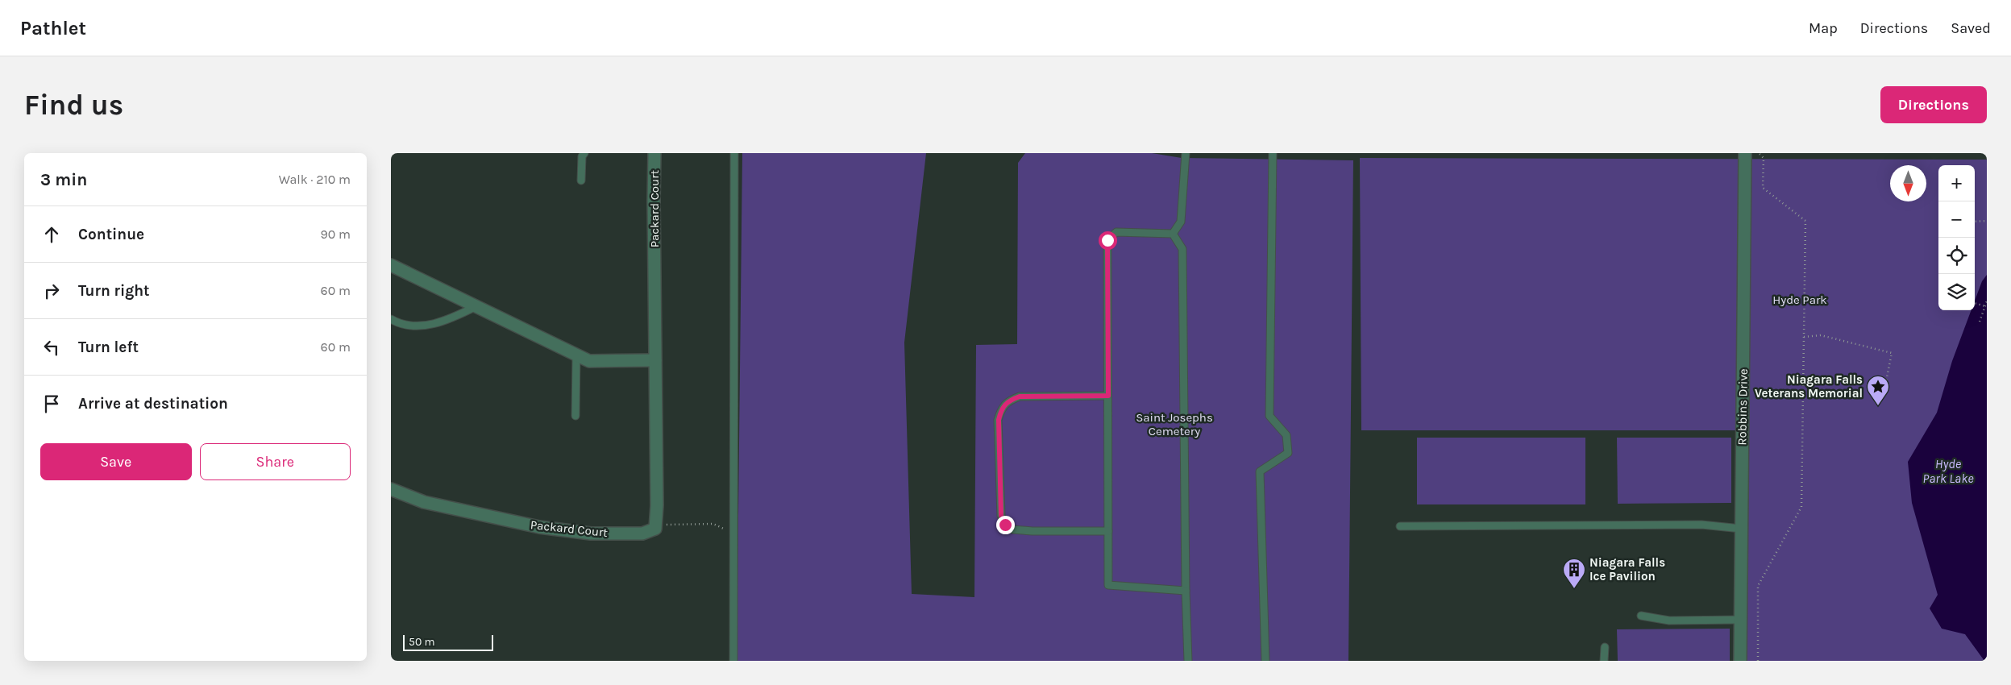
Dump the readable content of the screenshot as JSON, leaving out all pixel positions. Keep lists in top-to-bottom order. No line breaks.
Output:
{"streets":{"street":["Packard Court","Robbins Drive"]},"water":["Hyde Park Lake"],"parks":["Hyde Park","Saint Josephs Cemetery"],"places":{"place":["Niagara Falls Veterans Memorial"],"building":["Niagara Falls Ice Pavilion"]},"scale_bar":"50 m","north":"bottom","page":{"header":"Pathlet","nav":["Map","Directions","Saved"],"buttons":["Directions",["Save","Share"]],"title":"Find us","heading":["3 min","Walk · 210 m"],"map_buttons":["+","−"],"list":[["Continue","90 m"],["Turn right","60 m"],["Turn left","60 m"],"Arrive at destination"],"scale":"50 m"}}
